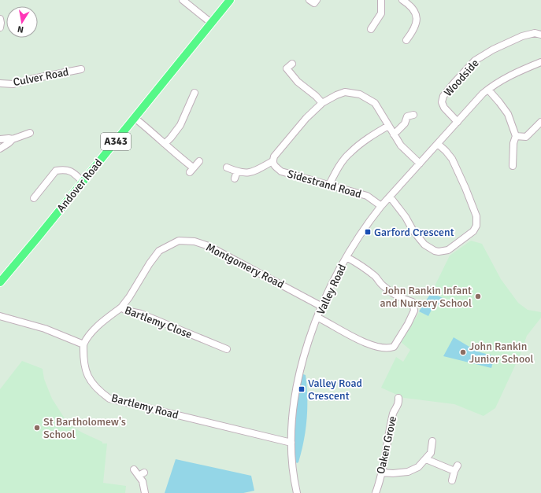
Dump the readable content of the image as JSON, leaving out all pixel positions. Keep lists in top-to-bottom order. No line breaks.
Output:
{"streets":{"main road":["A343","Andover Road"],"street":["Culver Road","Woodside","Sidestrand Road","Montgomery Road","Valley Road","Bartlemy Close","Bartlemy Road","Oaken Grove"]},"crossings":[["Woodside","Valley Road"],["Sidestrand Road","Valley Road"],["Montgomery Road","Valley Road"],["Montgomery Road","Bartlemy Close"],["Valley Road","Bartlemy Road"],["Bartlemy Close","Bartlemy Road"]],"places":{"transit":["Garford Crescent","Valley Road Crescent"],"other":["John Rankin Infant and Nursery School","John Rankin Junior School","St Bartholomew's School"]},"north":"bottom"}
